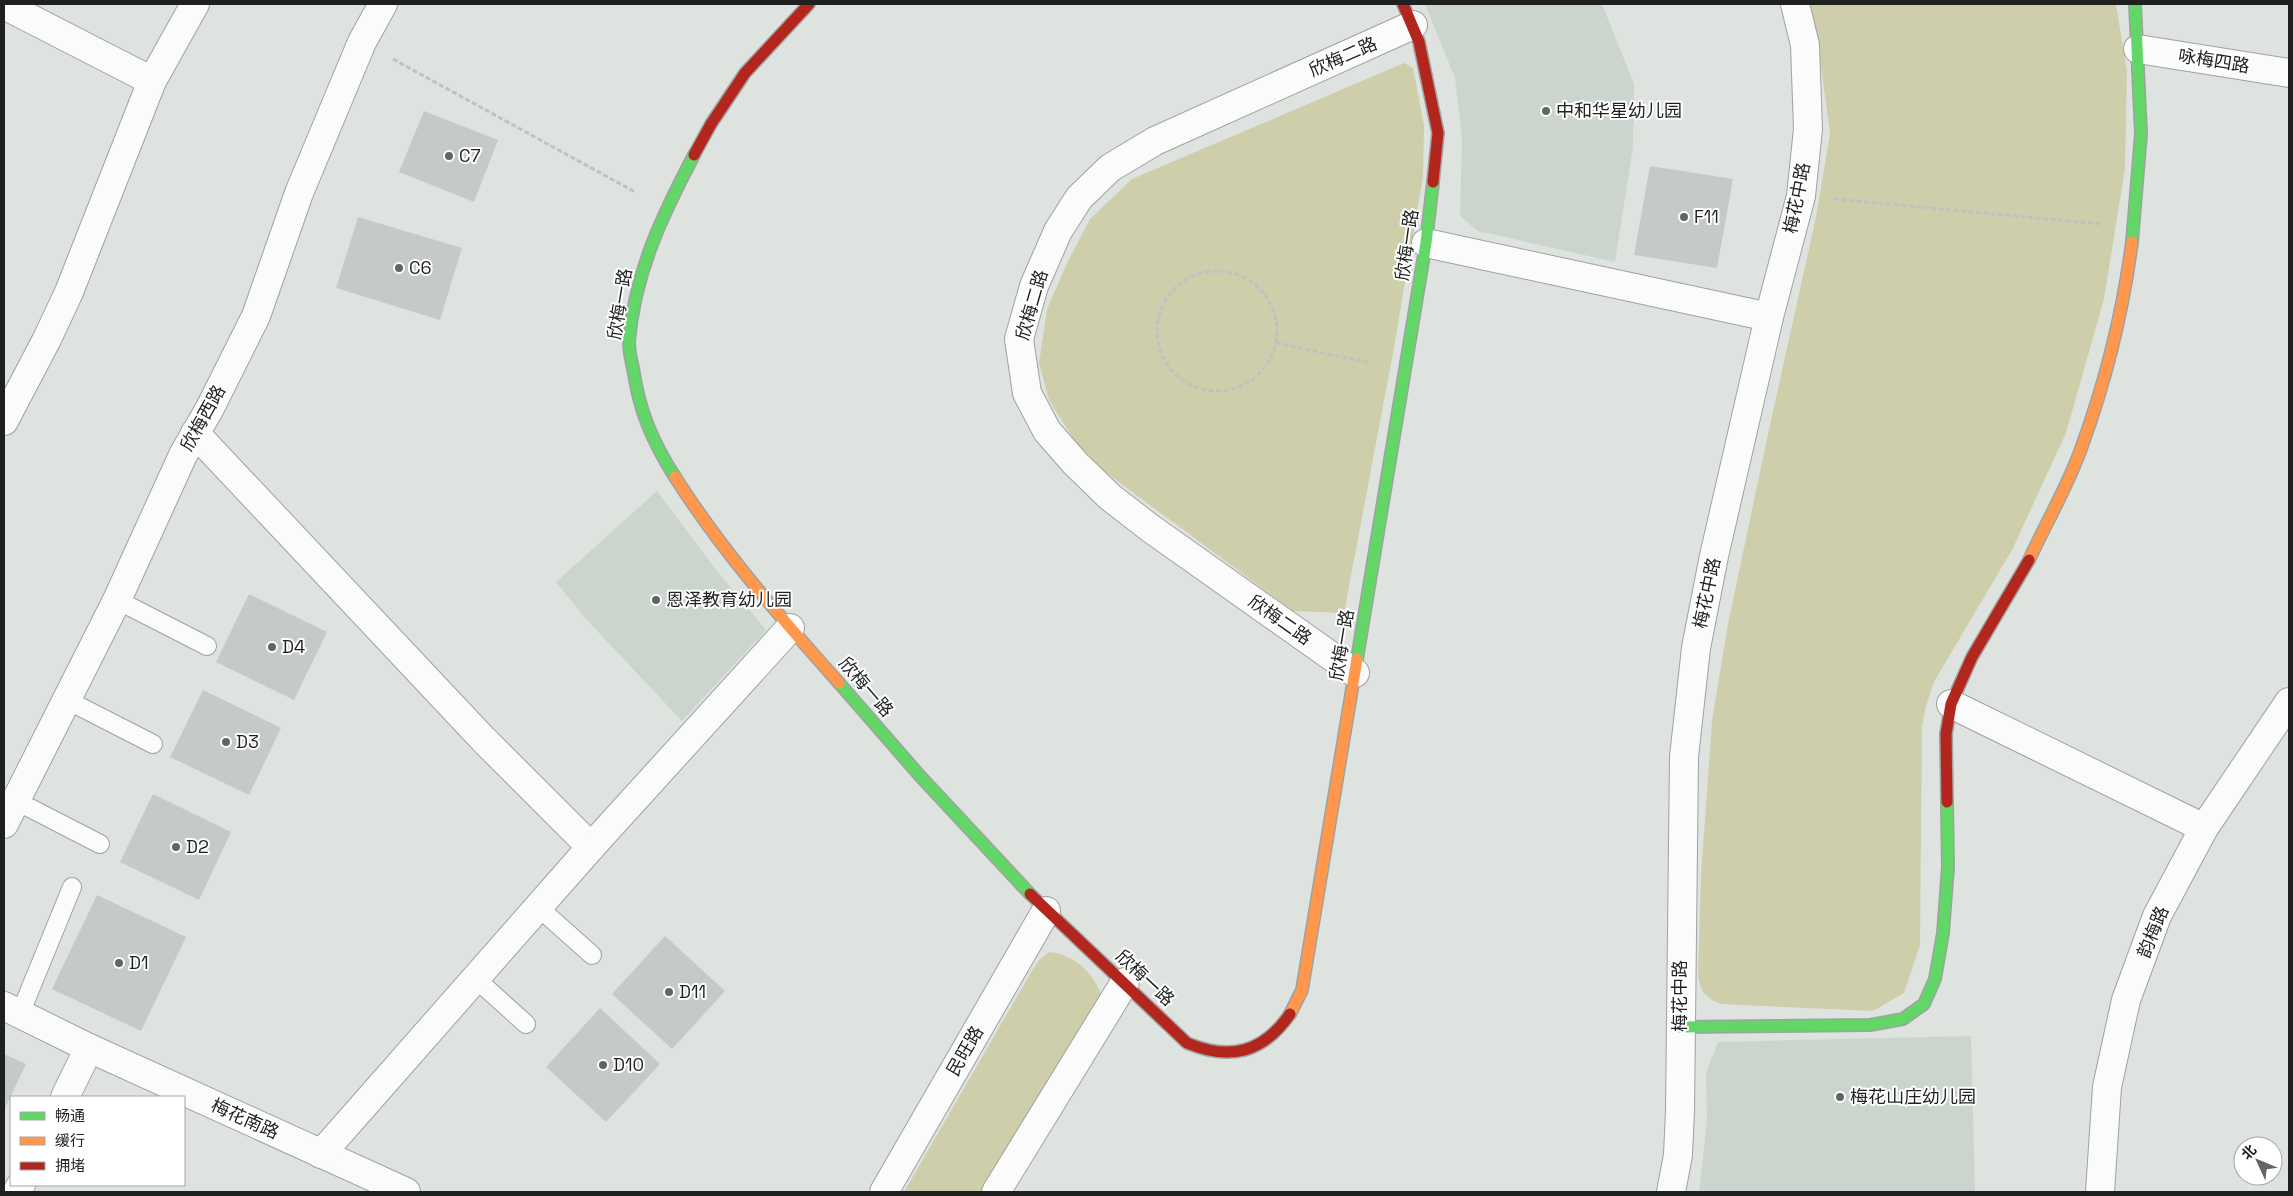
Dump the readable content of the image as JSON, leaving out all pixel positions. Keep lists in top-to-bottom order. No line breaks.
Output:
{"streets":{"street":["欣梅二路","咏梅四路","梅花中路","欣梅一路","欣梅西路","韵梅路","民旺路","梅花南路"]},"crossings":[["欣梅二路","欣梅一路"],["欣梅一路","民旺路"]],"places":["中和华星幼儿园","C7","F11","C6","恩泽教育幼儿园","D4","D3","D2","D1","D11","D10","梅花山庄幼儿园"],"legend":["畅通","缓行","拥堵"],"north":"top left"}
